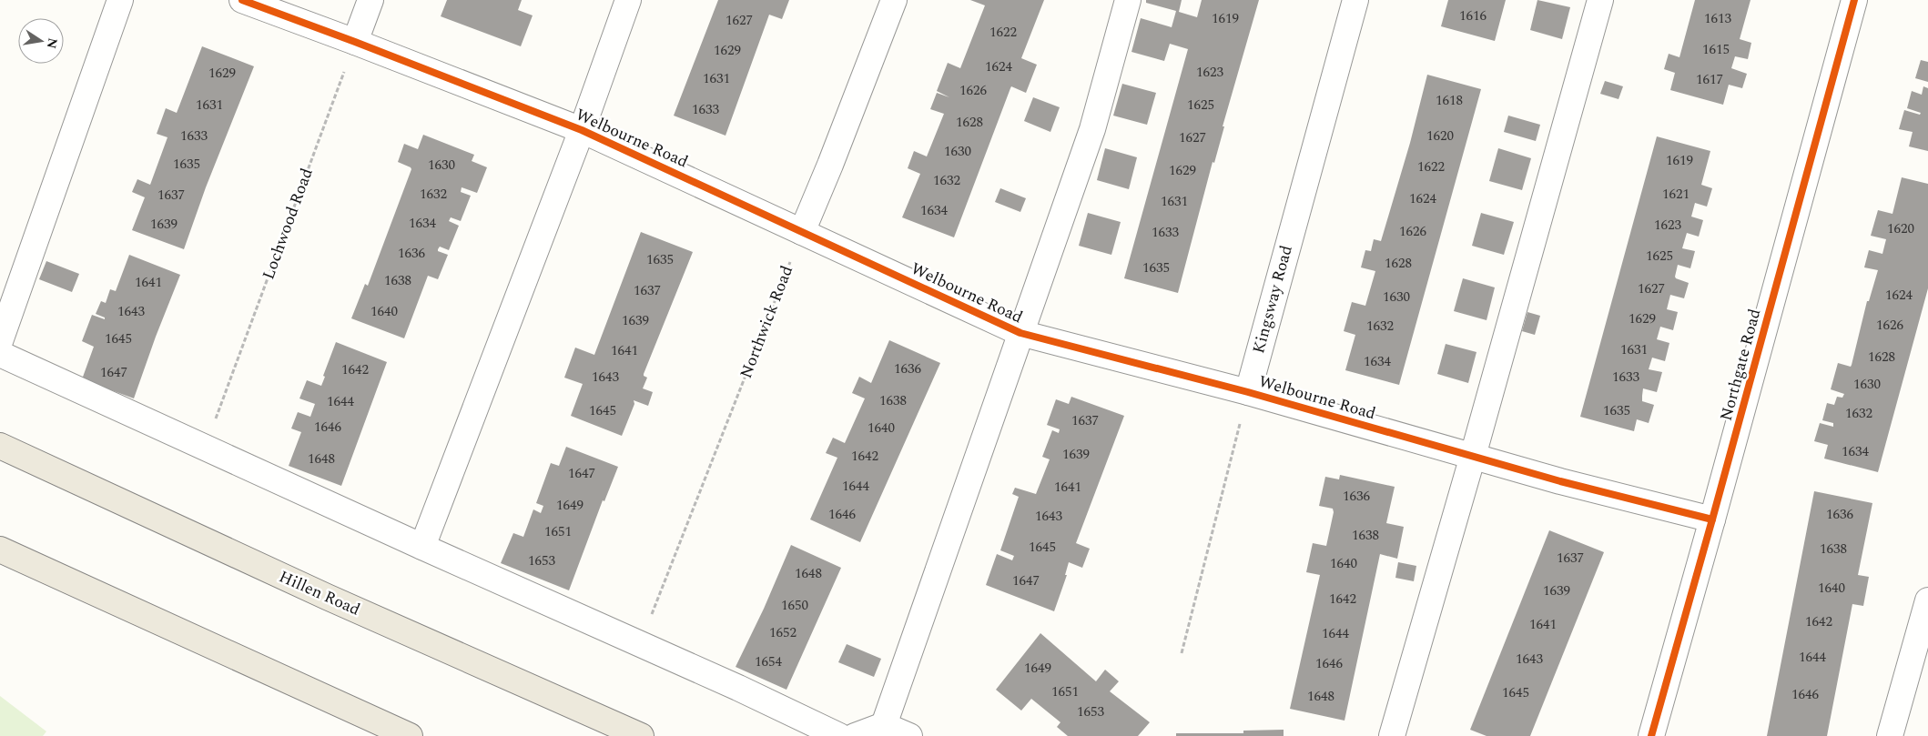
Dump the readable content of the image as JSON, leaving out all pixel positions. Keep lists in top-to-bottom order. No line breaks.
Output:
{"streets":{"main road":["Hillen Road"],"street":["Welbourne Road","Kingsway Road","Northgate Road"],"path":["Lochwood Road","Northwick Road"]},"crossings":[["Welbourne Road","Lochwood Road"],["Welbourne Road","Kingsway Road"],["Welbourne Road","Northwick Road"],["Welbourne Road","Northgate Road"]],"house_numbers":["1616","1619","1613","1627","1622","1615","1629","1624","1623","1629","1631","1617","1626","1618","1631","1625","1633","1628","1633","1620","1627","1630","1619","1635","1630","1622","1629","1632","1632","1621","1637","1624","1631","1634","1634","1639","1623","1620","1626","1633","1636","1625","1635","1628","1635","1638","1641","1627","1637","1624","1630","1643","1640","1629","1639","1626","1632","1645","1631","1641","1628","1634","1636","1642","1647","1643","1633","1630","1638","1644","1645","1635","1632","1637","1646","1640","1634","1639","1642","1648","1647","1644","1641","1636","1649","1646","1636","1643","1651","1638","1645","1638","1637","1653","1640","1648","1647","1640","1639","1642","1650","1642","1641","1652","1644","1644","1643","1654","1646","1649","1651","1645","1646","1648","1653"],"north":"right"}
